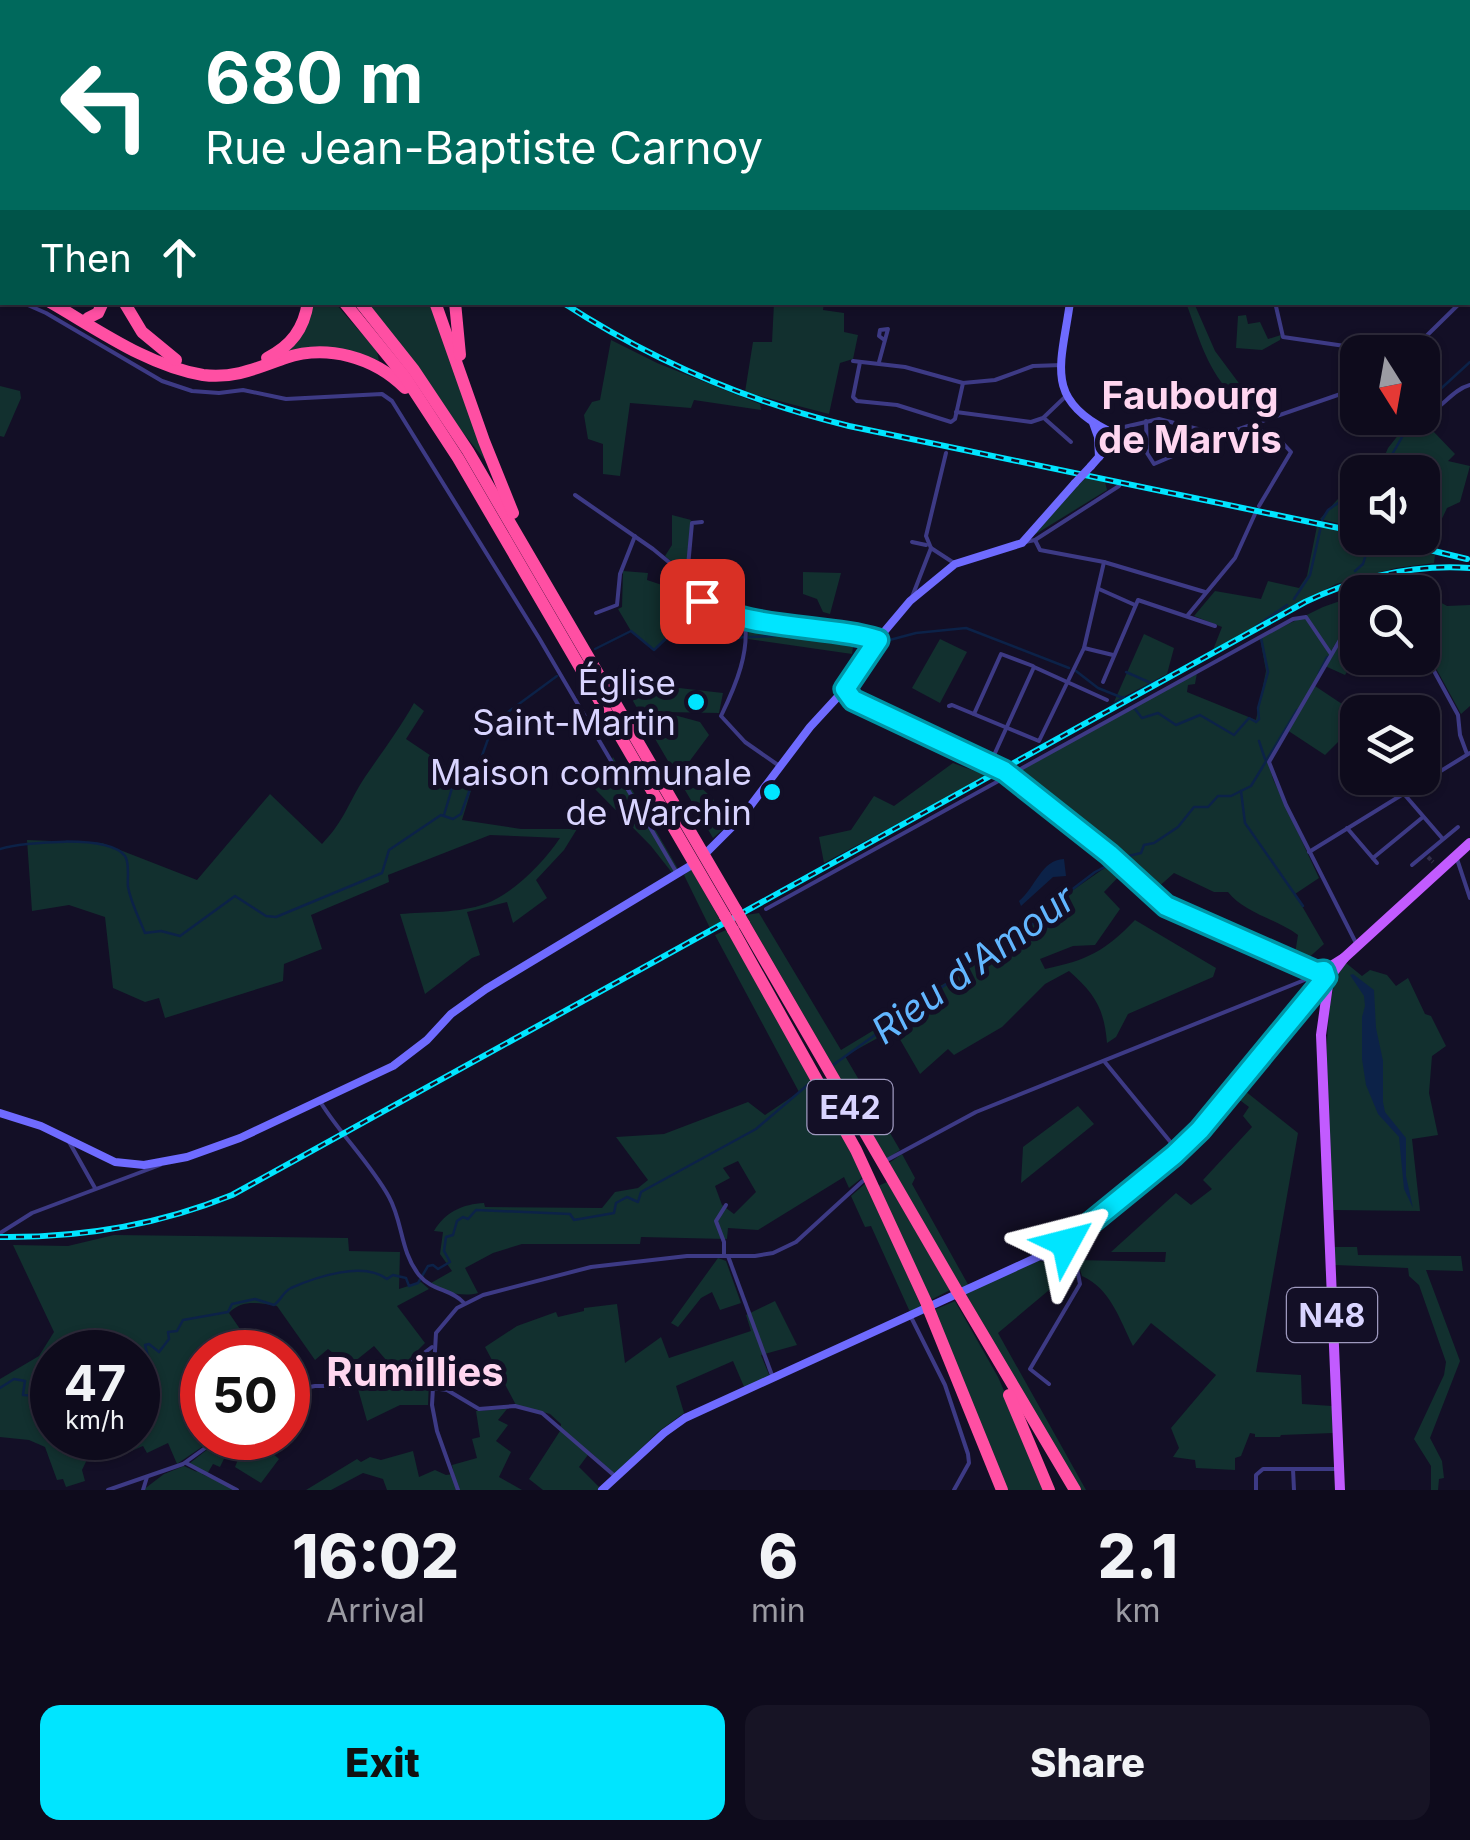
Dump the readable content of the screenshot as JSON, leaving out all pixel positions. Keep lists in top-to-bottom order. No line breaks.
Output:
{"streets":{"highway":["E42"],"main road":["N48"]},"districts":["Faubourg de Marvis","Rumillies"],"water":["Rieu d'Amour"],"places":["Église Saint-Martin","Maison communale de Warchin"],"north":"bottom","page":{"turn":["680 m","Rue Jean-Baptiste Carnoy"],"then":"Then","speed":"47 km/h","limit":"50","eta":["16:02","Arrival","6","min","2.1","km"],"buttons":["Exit","Share"]}}
